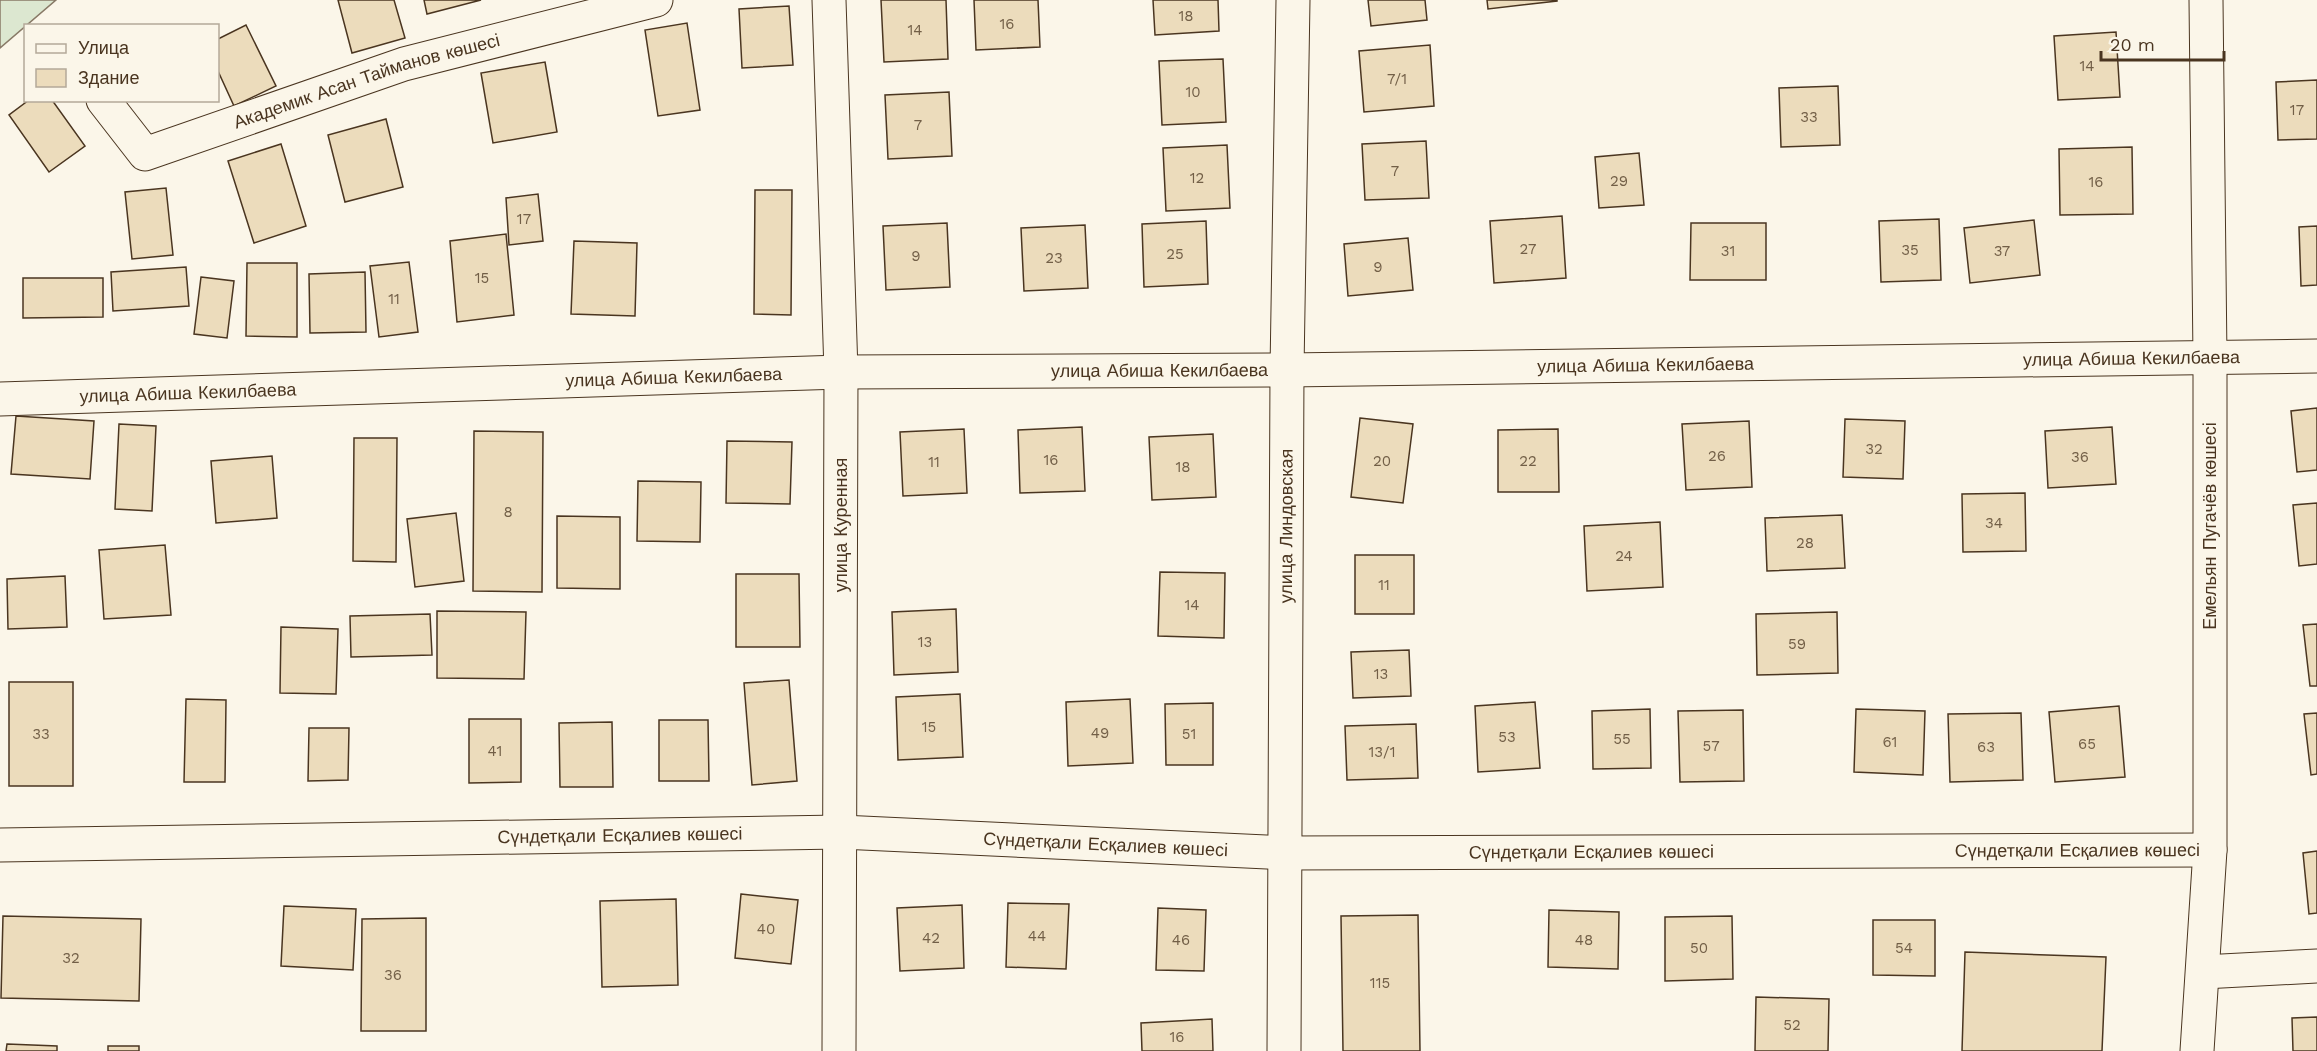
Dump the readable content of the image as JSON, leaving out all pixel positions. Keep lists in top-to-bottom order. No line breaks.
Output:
{"streets":{"street":["Академик Асан Тайманов көшесі","улица Абиша Кекилбаева","улица Куренная","улица Линдовская","Емельян Пугачёв көшесі","Сүндетқали Есқалиев көшесі"]},"crossings":[["улица Абиша Кекилбаева","улица Куренная"],["улица Абиша Кекилбаева","улица Линдовская"],["улица Абиша Кекилбаева","Емельян Пугачёв көшесі"],["улица Куренная","Сүндетқали Есқалиев көшесі"],["улица Линдовская","Сүндетқали Есқалиев көшесі"],["Емельян Пугачёв көшесі","Сүндетқали Есқалиев көшесі"]],"house_numbers":["18","16","14","14","7/1","10","17","33","7","7","12","29","16","17","27","35","31","37","25","9","23","9","15","11","32","26","36","16","20","22","11","18","8","34","28","24","11","14","13","59","13","15","49","33","51","53","55","61","65","57","63","41","13/1","40","44","42","46","48","50","54","32","36","115","52","16"],"legend":["Улица","Здание"],"scale_bar":"20 m"}
